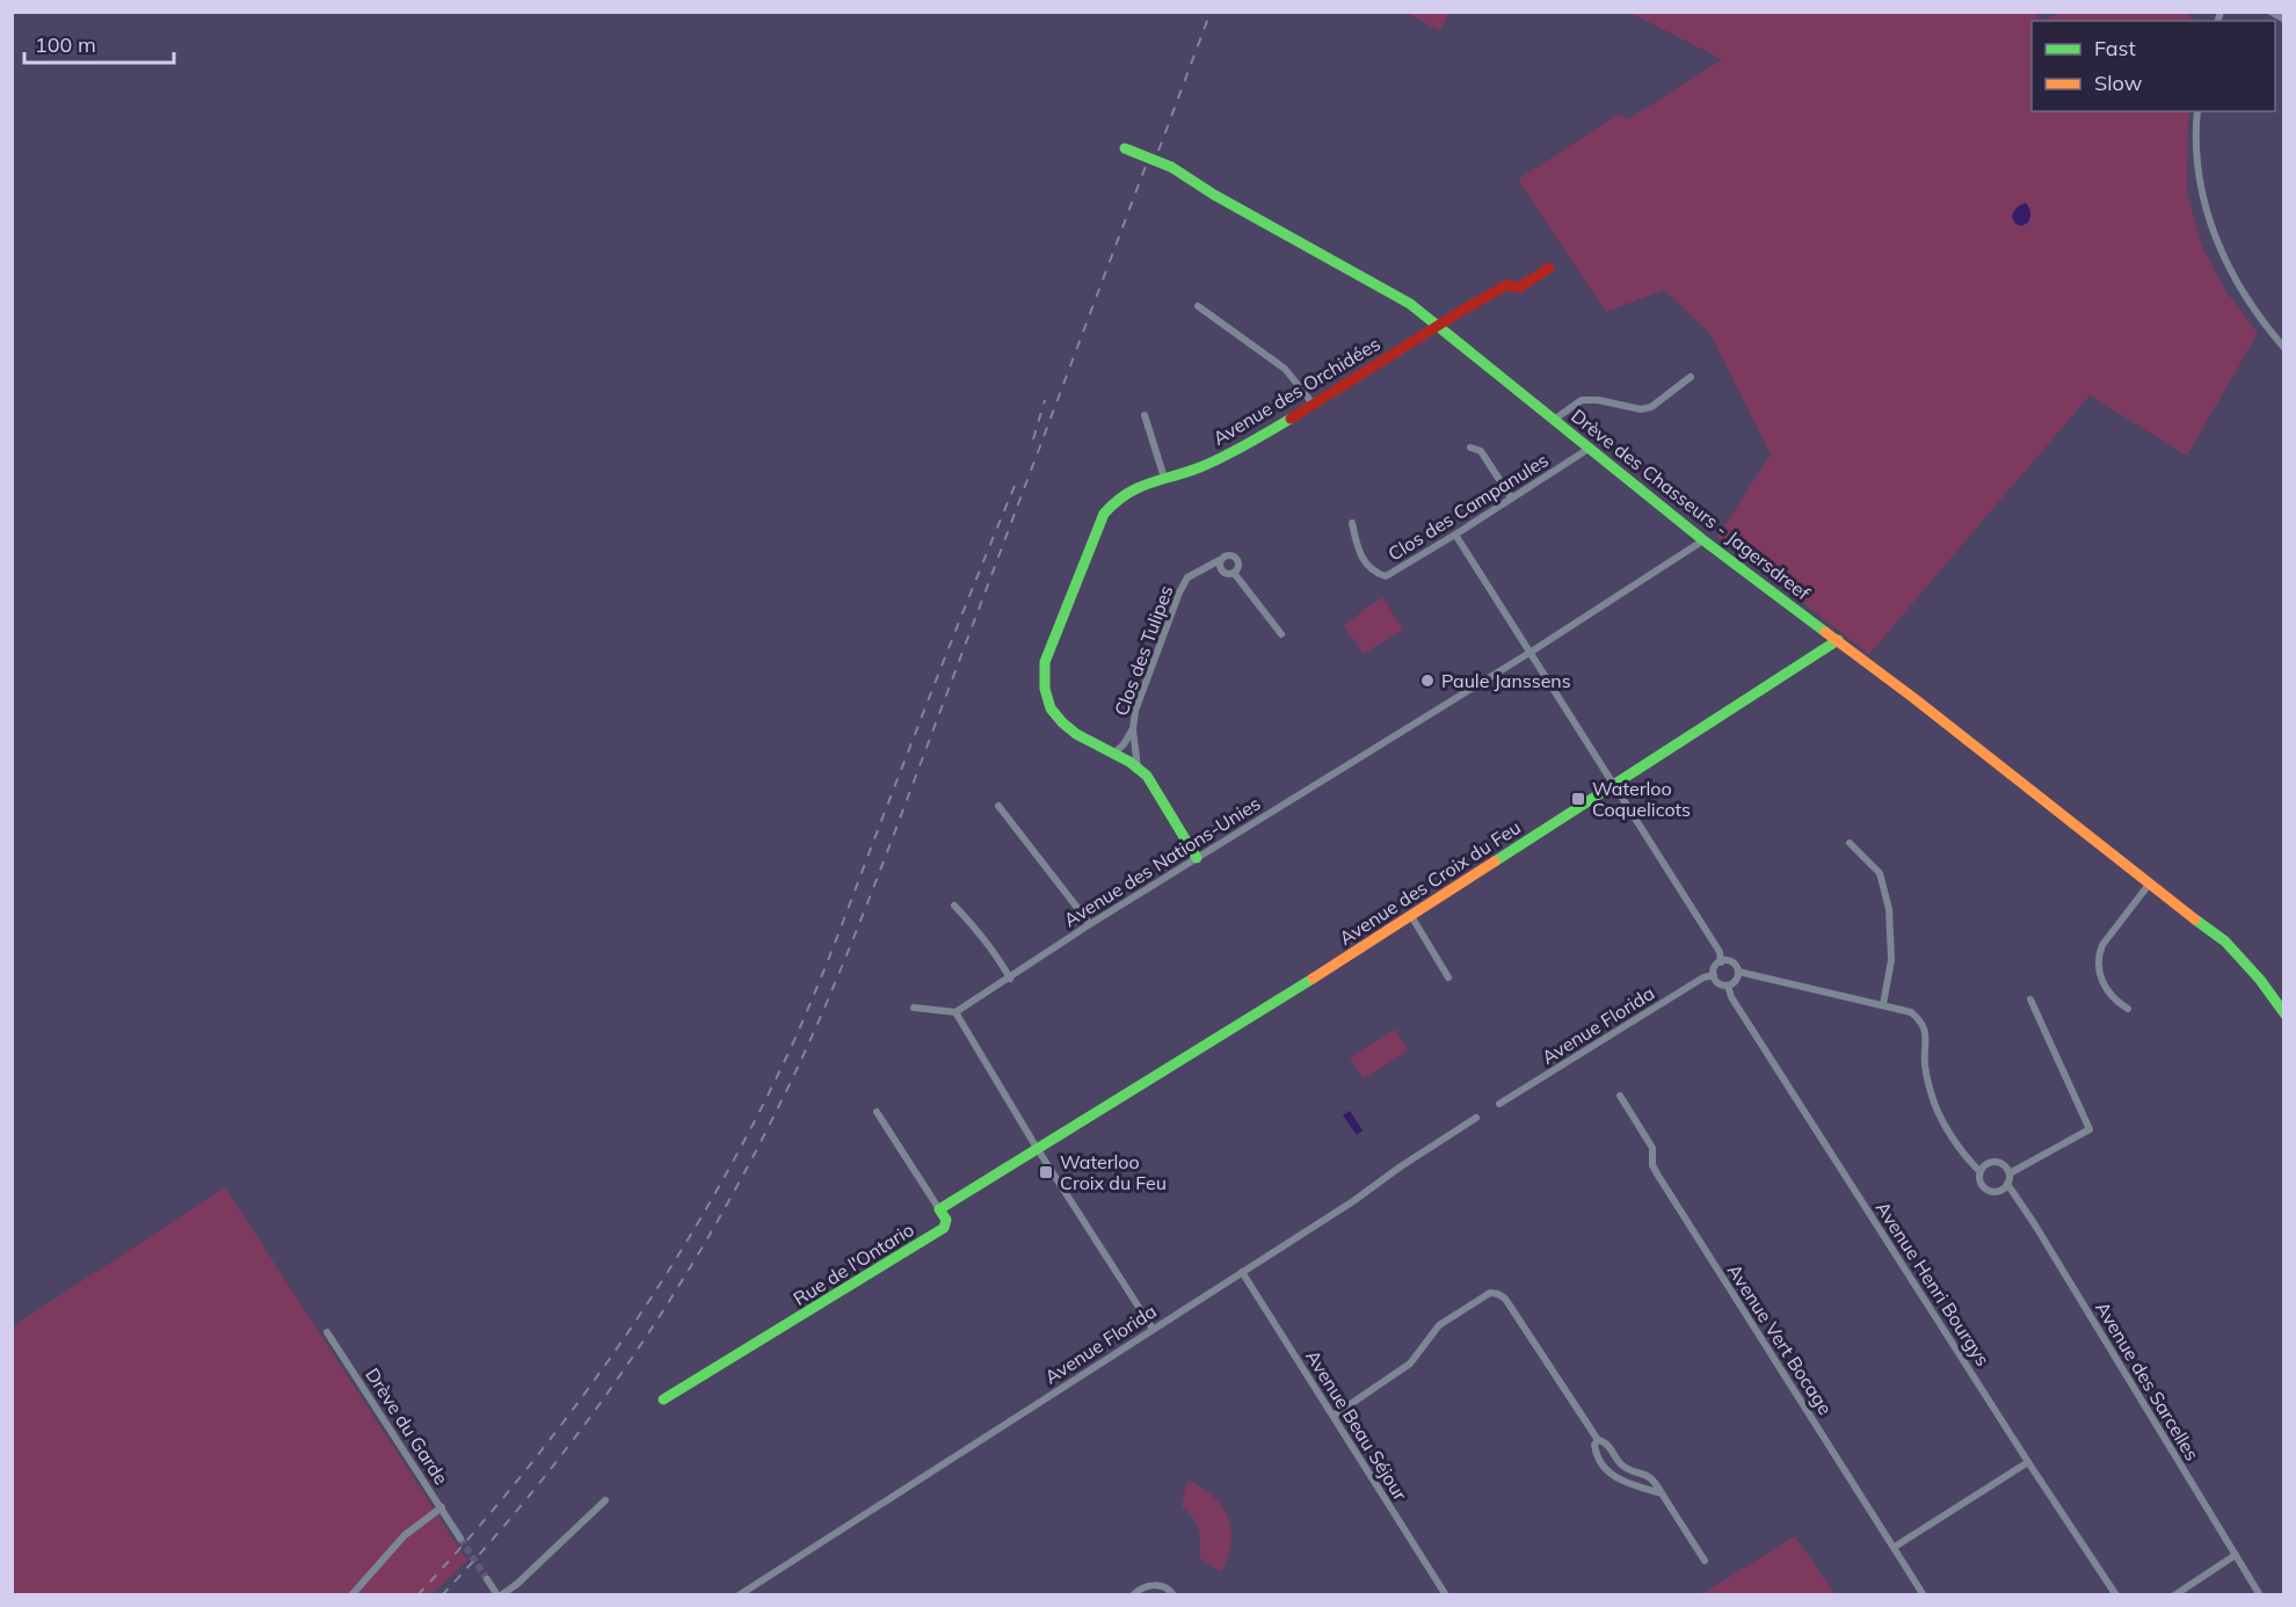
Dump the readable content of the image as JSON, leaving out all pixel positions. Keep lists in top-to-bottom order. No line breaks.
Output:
{"streets":{"street":["Avenue des Orchidées","Drève des Chasseurs - Jagersdreef","Clos des Campanules","Clos des Tulipes","Avenue des Nations-Unies","Avenue des Croix du Feu","Avenue Florida","Rue de l'Ontario","Avenue Henri Bourgys","Avenue Vert Bocage","Avenue des Sarcelles","Avenue Beau Séjour","Drève du Garde"]},"crossings":[["Avenue des Orchidées","Drève des Chasseurs - Jagersdreef"],["Avenue des Orchidées","Clos des Tulipes"],["Avenue des Orchidées","Avenue des Nations-Unies"],["Drève des Chasseurs - Jagersdreef","Clos des Campanules"],["Drève des Chasseurs - Jagersdreef","Avenue des Nations-Unies"],["Drève des Chasseurs - Jagersdreef","Avenue des Croix du Feu"],["Avenue Florida","Avenue Henri Bourgys"],["Avenue Florida","Avenue Beau Séjour"]],"places":{"other":["Paule Janssens"],"transit":["Waterloo Coquelicots","Waterloo Croix du Feu"]},"legend":["Fast","Slow"],"scale_bar":"100 m"}
